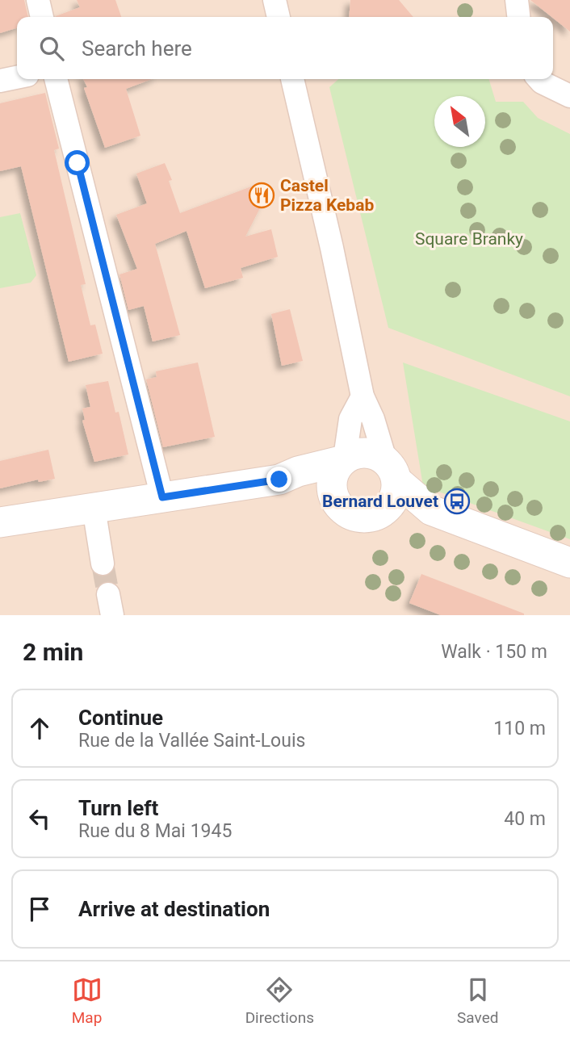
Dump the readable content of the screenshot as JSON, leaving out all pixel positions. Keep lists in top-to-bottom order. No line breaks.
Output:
{"parks":["Square Branky"],"places":{"restaurant":["Castel Pizza Kebab"],"bus stop":["Bernard Louvet"]},"north":"top left","page":{"search":"Search here","heading":["2 min","Walk · 150 m"],"list":[["Continue","Rue de la Vallée Saint-Louis","110 m"],["Turn left","Rue du 8 Mai 1945","40 m"],"Arrive at destination"],"nav":["Map","Directions","Saved"]}}
